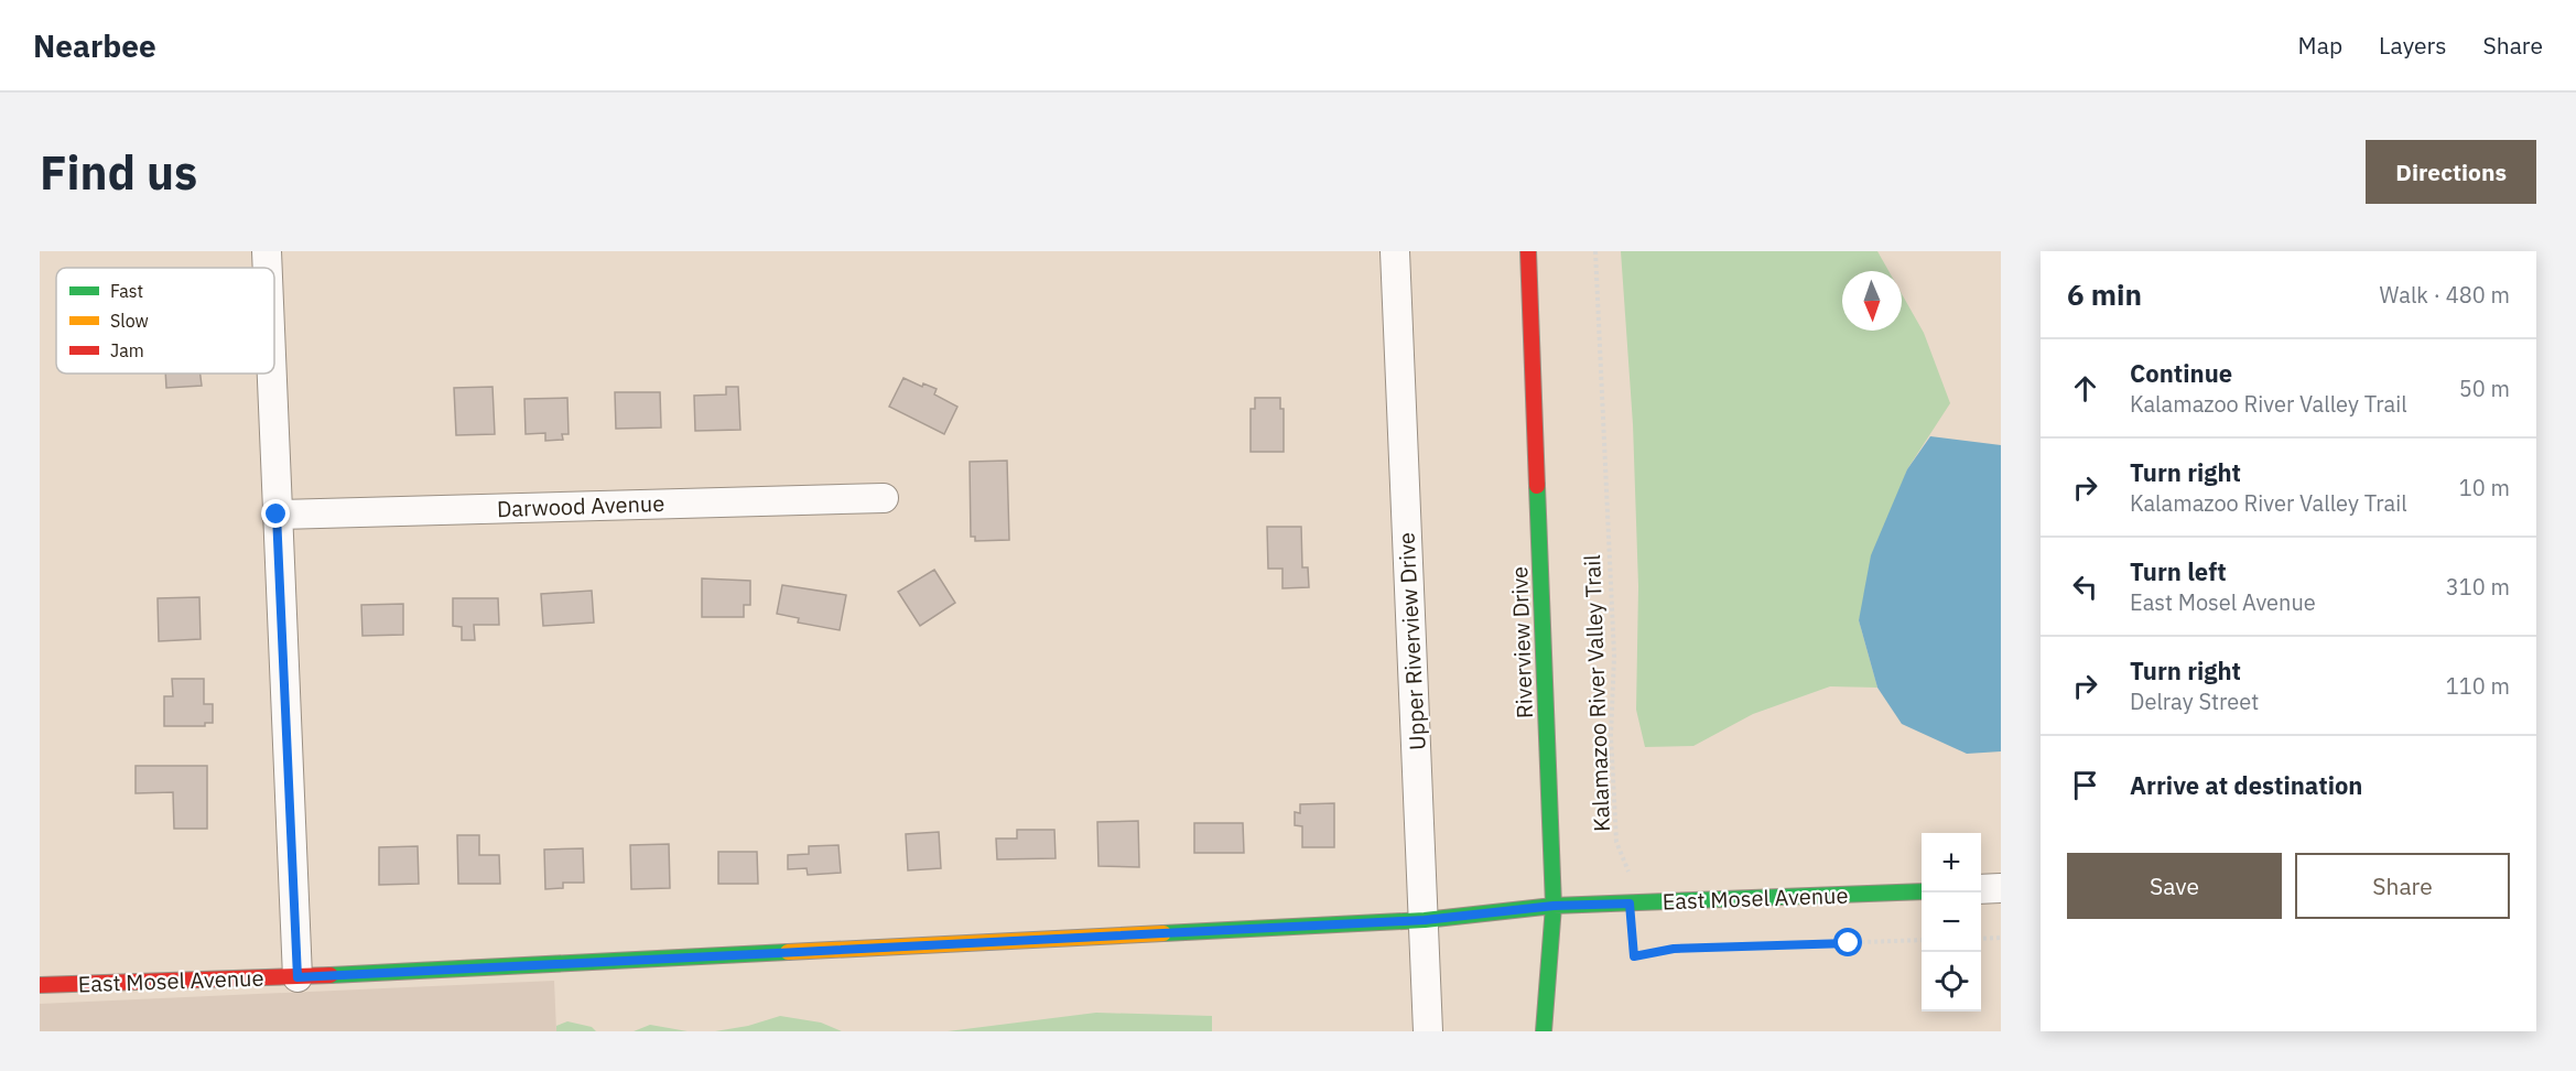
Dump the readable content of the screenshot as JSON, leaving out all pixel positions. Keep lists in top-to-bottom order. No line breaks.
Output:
{"streets":{"street":["Darwood Avenue","Upper Riverview Drive","Riverview Drive","East Mosel Avenue"],"path":["Kalamazoo River Valley Trail"]},"crossings":[["Upper Riverview Drive","East Mosel Avenue"],["Riverview Drive","East Mosel Avenue"],["Kalamazoo River Valley Trail","East Mosel Avenue"]],"legend":["Fast","Slow","Jam"],"north":"bottom","page":{"header":"Nearbee","nav":["Map","Layers","Share"],"buttons":["Directions",["Save","Share"]],"title":"Find us","heading":["6 min","Walk · 480 m"],"list":[["Continue","Kalamazoo River Valley Trail","50 m"],["Turn right","Kalamazoo River Valley Trail","10 m"],["Turn left","East Mosel Avenue","310 m"],["Turn right","Delray Street","110 m"],"Arrive at destination"],"map_buttons":["+","−"]}}
